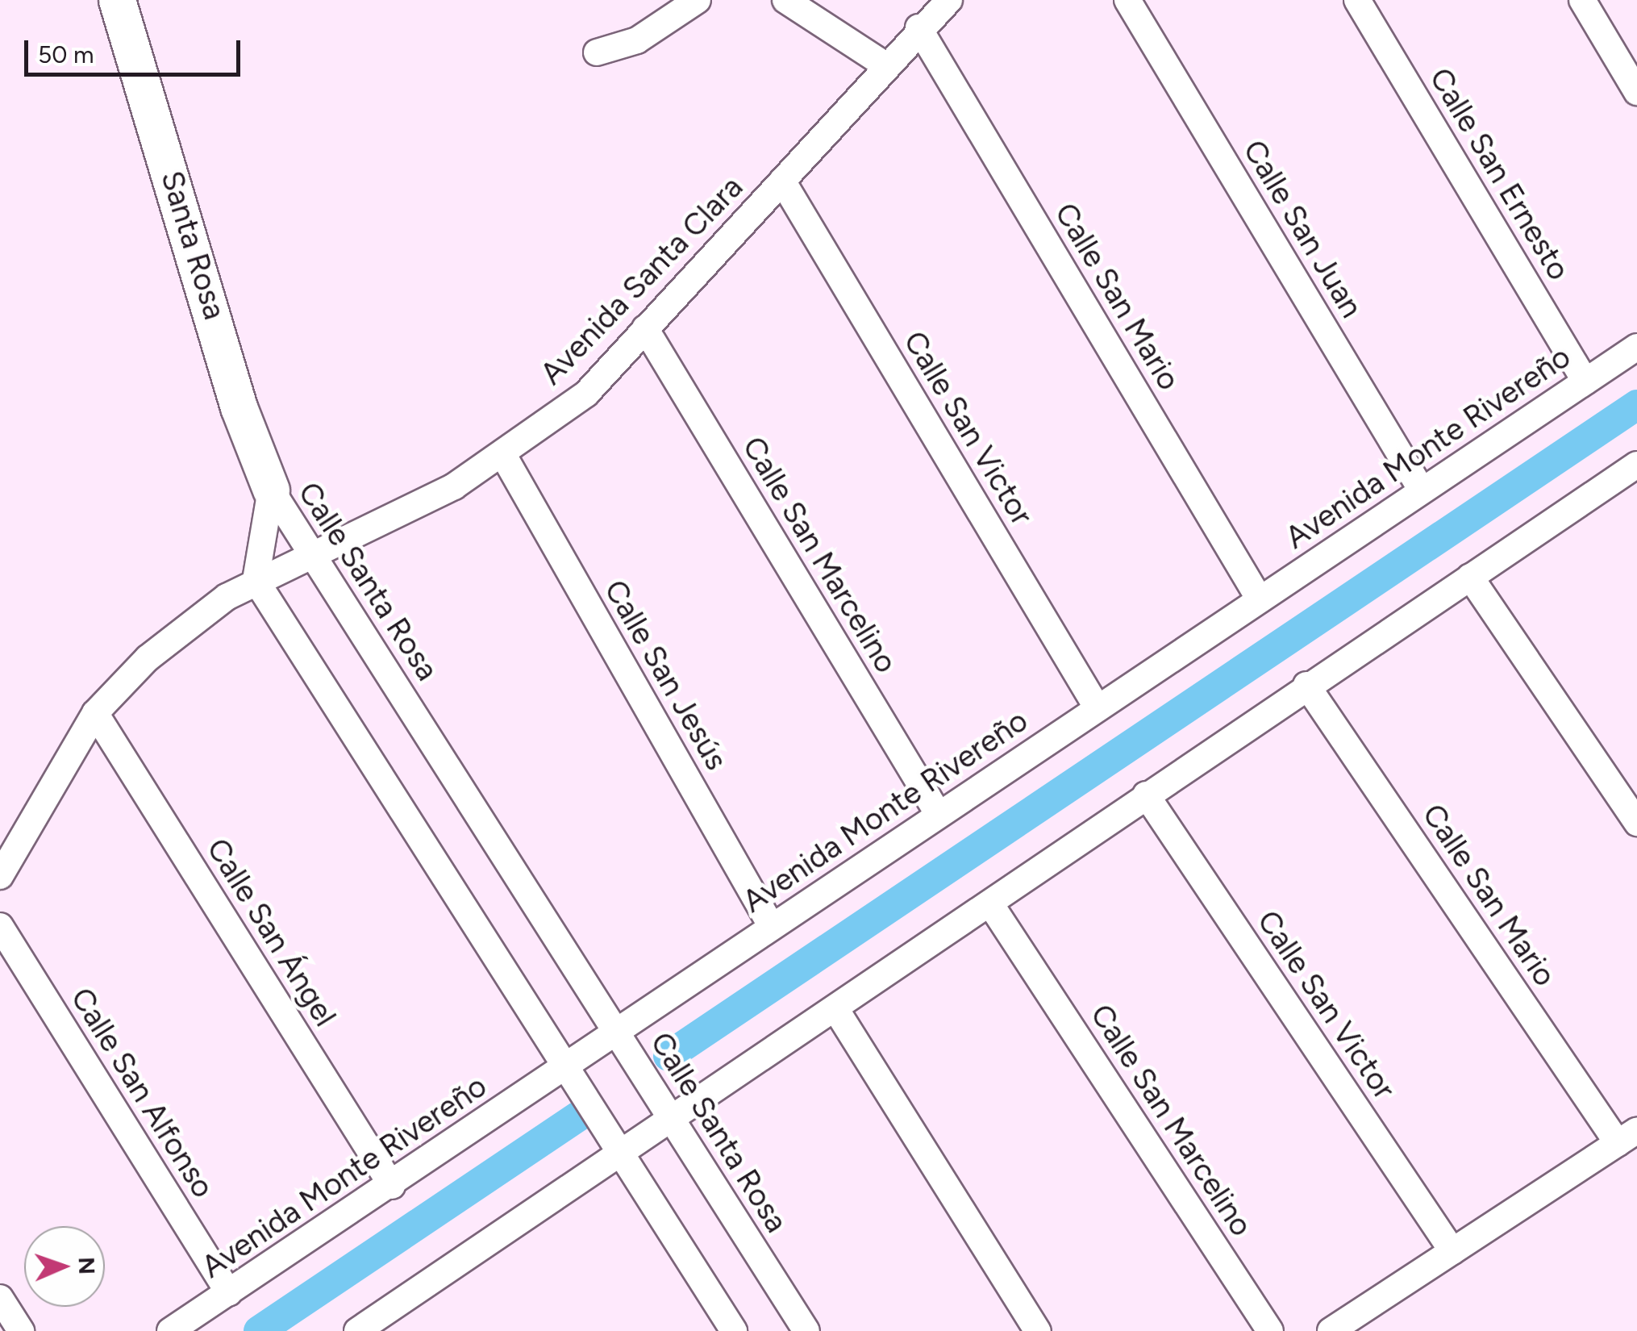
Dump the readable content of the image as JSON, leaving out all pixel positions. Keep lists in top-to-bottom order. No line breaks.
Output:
{"streets":{"main road":["Santa Rosa"],"street":["Calle San Ernesto","Calle San Juan","Avenida Santa Clara","Calle San Mario","Calle San Victor","Avenida Monte Rivereño","Calle San Marcelino","Calle Santa Rosa","Calle San Jesús","Calle San Ángel","Calle San Alfonso"]},"crossings":[["Calle San Ernesto","Avenida Monte Rivereño"],["Calle San Juan","Avenida Monte Rivereño"],["Santa Rosa","Calle Santa Rosa"],["Avenida Santa Clara","Calle San Mario"],["Avenida Santa Clara","Calle San Victor"],["Avenida Santa Clara","Calle San Marcelino"],["Avenida Santa Clara","Calle Santa Rosa"],["Avenida Santa Clara","Calle San Jesús"],["Avenida Santa Clara","Calle San Ángel"],["Calle San Mario","Avenida Monte Rivereño"],["Calle San Victor","Avenida Monte Rivereño"],["Avenida Monte Rivereño","Calle San Marcelino"],["Avenida Monte Rivereño","Calle Santa Rosa"],["Avenida Monte Rivereño","Calle San Jesús"],["Avenida Monte Rivereño","Calle San Ángel"],["Avenida Monte Rivereño","Calle San Alfonso"]],"scale_bar":"50 m","north":"right"}
